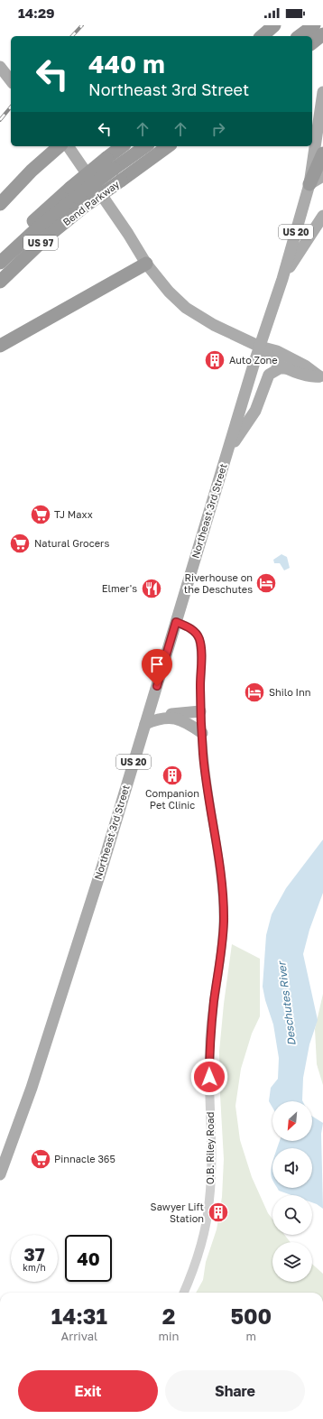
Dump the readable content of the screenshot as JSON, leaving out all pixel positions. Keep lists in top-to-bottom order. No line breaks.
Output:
{"streets":{"highway":["Bend Parkway","US 97"],"main road":["US 20","Northeast 3rd Street"],"street":["O.B. Riley Road"]},"crossings":[["Northeast 3rd Street","O.B. Riley Road"]],"water":["Deschutes River"],"places":{"building":["Auto Zone","Companion Pet Clinic","Sawyer Lift Station"],"supermarket":["TJ Maxx","Natural Grocers","Pinnacle 365"],"hotel":["Riverhouse on the Deschutes","Shilo Inn"],"restaurant":["Elmer's"]},"north":"bottom left","page":{"status":"14:29","turn":["440 m","Northeast 3rd Street"],"speed":"37 km/h","limit":"40","eta":["14:31","Arrival","2","min","500","m"],"buttons":["Exit","Share"]}}
